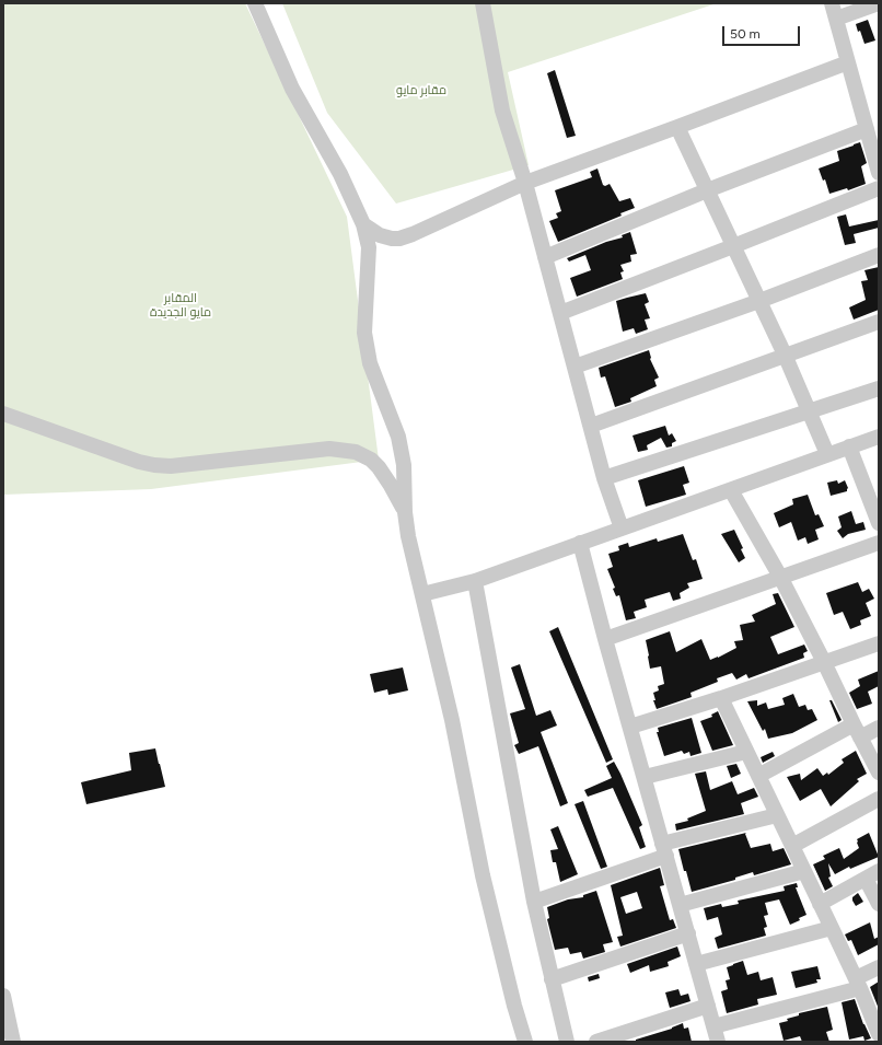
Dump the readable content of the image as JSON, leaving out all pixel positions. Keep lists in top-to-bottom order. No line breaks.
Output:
{"parks":["مقابر مايو","المقابر مايو الجديدة"],"scale_bar":"50 m"}
